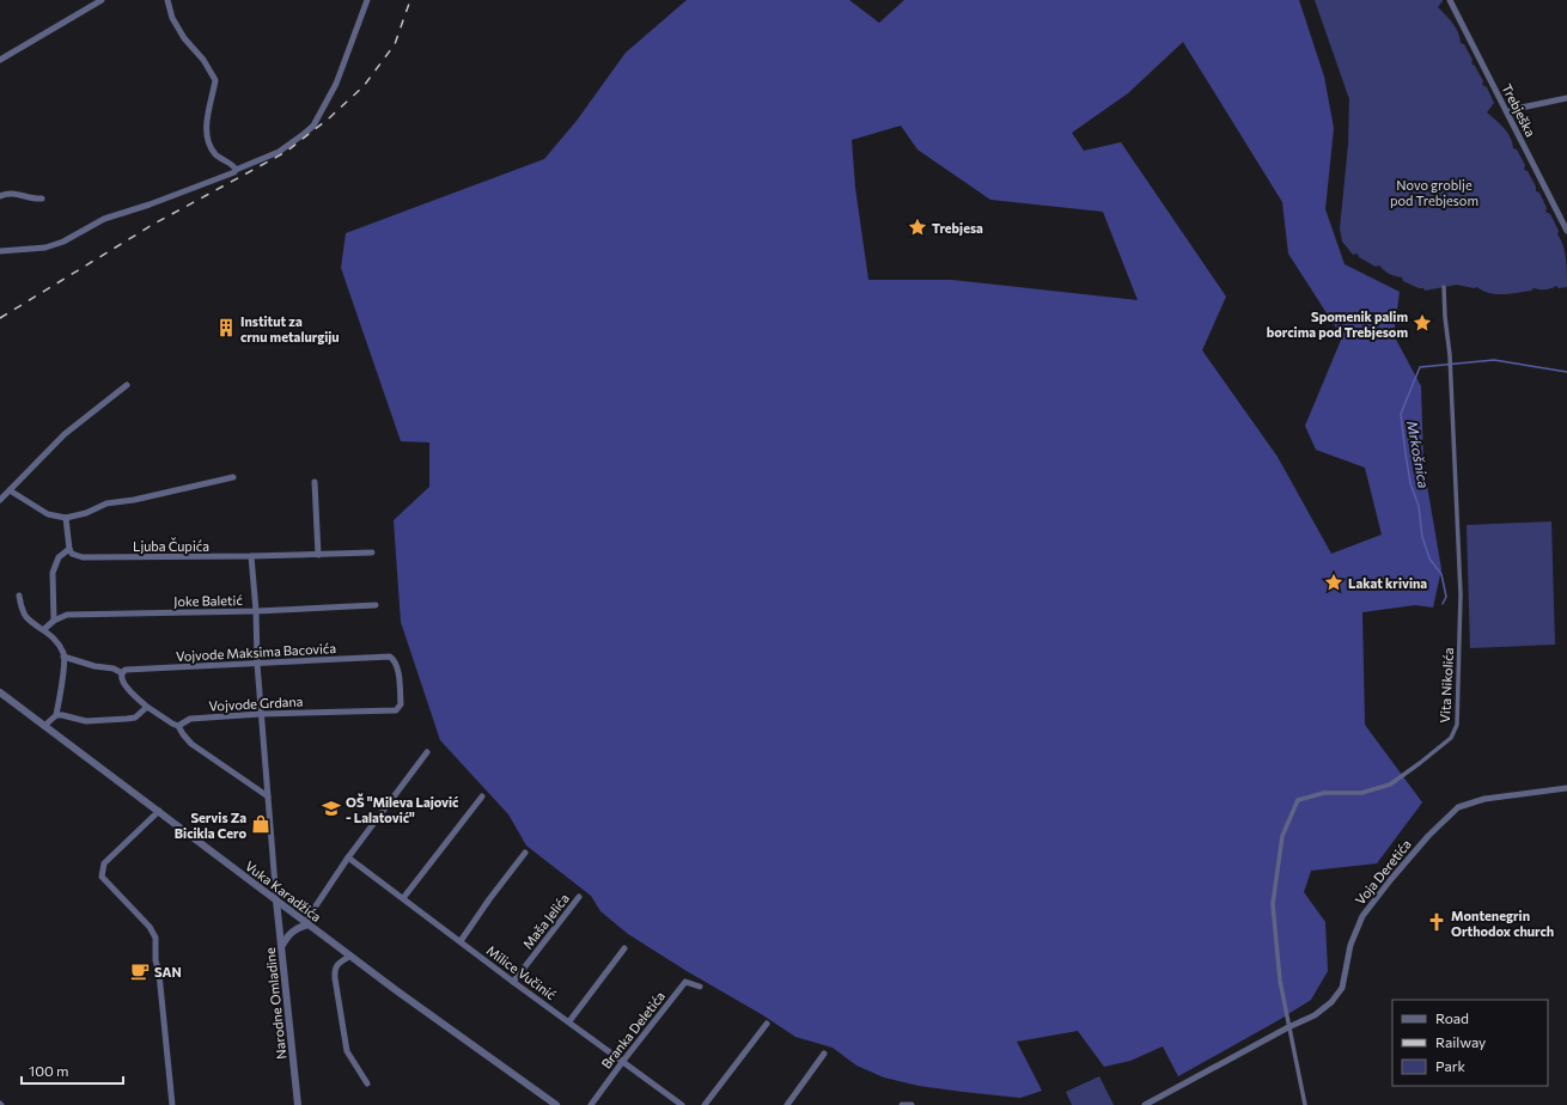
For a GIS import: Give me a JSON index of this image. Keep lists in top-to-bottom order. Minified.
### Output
{"streets":{"street":["Trebješka","Ljuba Čupića","Joke Baletić","Vojvode Maksima Bacovića","Vita Nikolića","Vojvode Grdana","Voja Deretića","Vuka Karadžića","Maša Jelića","Milice Vučinić","Narodne Omladine","Branka Deletića"]},"crossings":[["Vojvode Maksima Bacovića","Vojvode Grdana"],["Vita Nikolića","Voja Deretića"],["Vuka Karadžića","Narodne Omladine"],["Maša Jelića","Milice Vučinić"],["Milice Vučinić","Branka Deletića"]],"water":["Mrkošnica"],"parks":["Novo groblje pod Trebjesom"],"places":{"place":["Trebjesa","Spomenik palim borcima pod Trebjesom","Lakat krivina"],"building":["Institut za crnu metalurgiju"],"school or university":["OŠ \"Mileva Lajović - Lalatović\""],"shop":["Servis Za Bicikla Cero"],"church":["Montenegrin Orthodox church"],"cafe":["SAN"]},"legend":["Road","Railway","Park"],"scale_bar":"100 m"}
